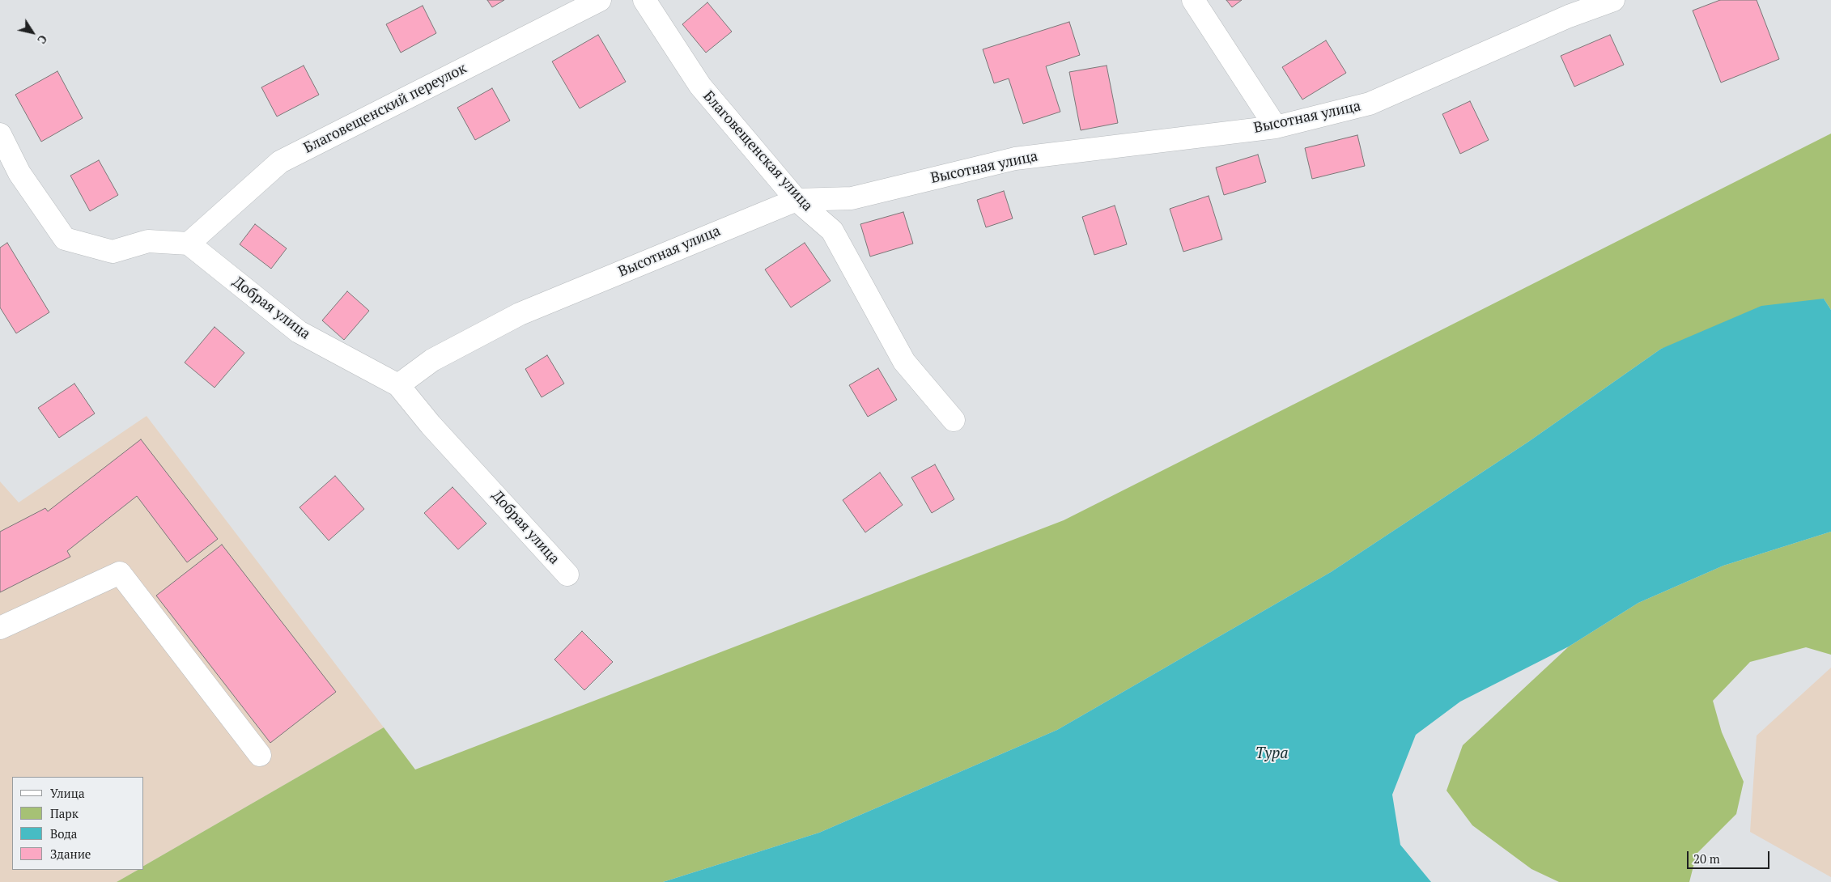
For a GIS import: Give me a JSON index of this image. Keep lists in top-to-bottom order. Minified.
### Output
{"streets":{"street":["Благовещенский переулок","Высотная улица","Благовещенская улица","Добрая улица"]},"crossings":[["Благовещенский переулок","Добрая улица"],["Высотная улица","Благовещенская улица"],["Высотная улица","Добрая улица"]],"water":["Тура"],"legend":["Улица","Парк","Вода","Здание"],"scale_bar":"20 m","north":"bottom right"}
